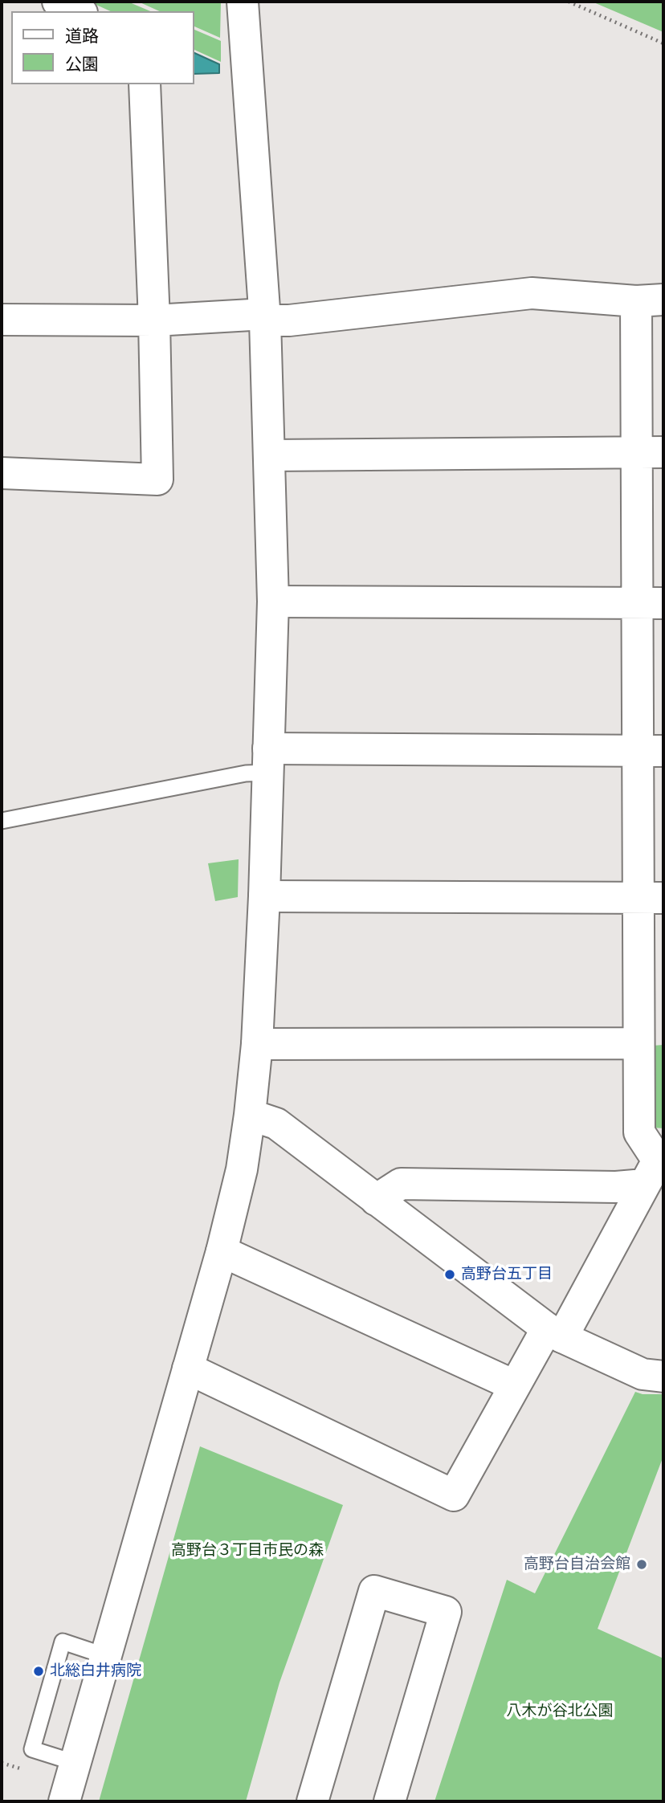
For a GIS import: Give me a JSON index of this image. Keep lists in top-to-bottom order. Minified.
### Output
{"parks":["高野台３丁目市民の森","八木が谷北公園"],"places":["高野台五丁目","高野台自治会館","北総白井病院"],"legend":["道路","公園"]}
